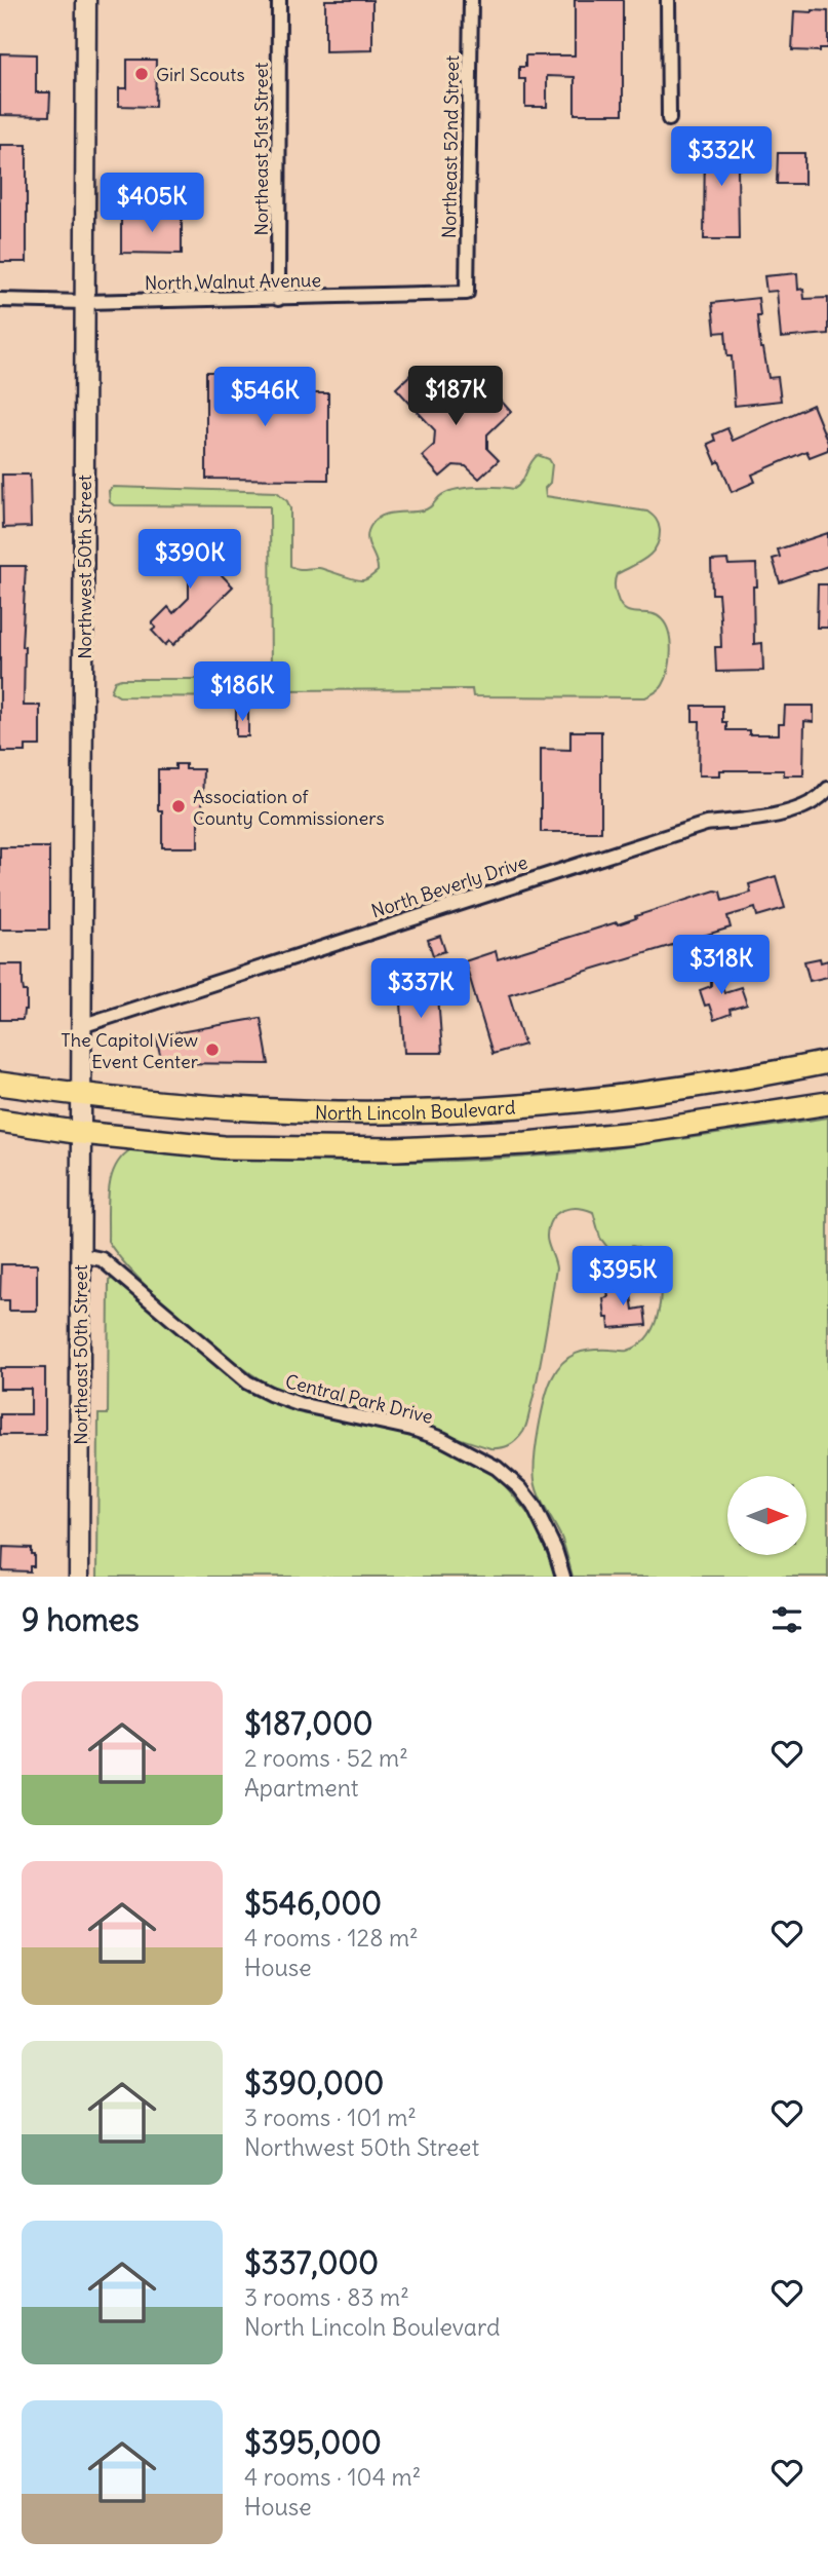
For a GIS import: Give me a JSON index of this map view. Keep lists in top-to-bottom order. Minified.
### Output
{"streets":{"main road":["Northwest 50th Street","North Lincoln Boulevard","Northeast 50th Street"],"street":["Northeast 52nd Street","Northeast 51st Street","North Walnut Avenue","North Beverly Drive","Central Park Drive"]},"crossings":[["Northeast 52nd Street","North Walnut Avenue"],["Northeast 51st Street","North Walnut Avenue"],["North Walnut Avenue","Northwest 50th Street"],["Northwest 50th Street","North Beverly Drive"],["Northwest 50th Street","North Lincoln Boulevard"],["Northwest 50th Street","Northeast 50th Street"],["North Lincoln Boulevard","Northeast 50th Street"],["Northeast 50th Street","Central Park Drive"]],"places":["Girl Scouts","Association of County Commissioners","The Capitol View Event Center"],"north":"right","page":{"price":["$332K","$405K","$187K","$546K","$390K","$186K","$318K","$337K","$395K"],"heading":"9 homes","list":[{"name":"$187,000","note":"2 rooms · 52 m² · Apartment"},{"name":"$546,000","note":"4 rooms · 128 m² · House"},{"name":"$390,000","note":"3 rooms · 101 m² · Northwest 50th Street"},{"name":"$337,000","note":"3 rooms · 83 m² · North Lincoln Boulevard"},{"name":"$395,000","note":"4 rooms · 104 m² · House"}]}}
